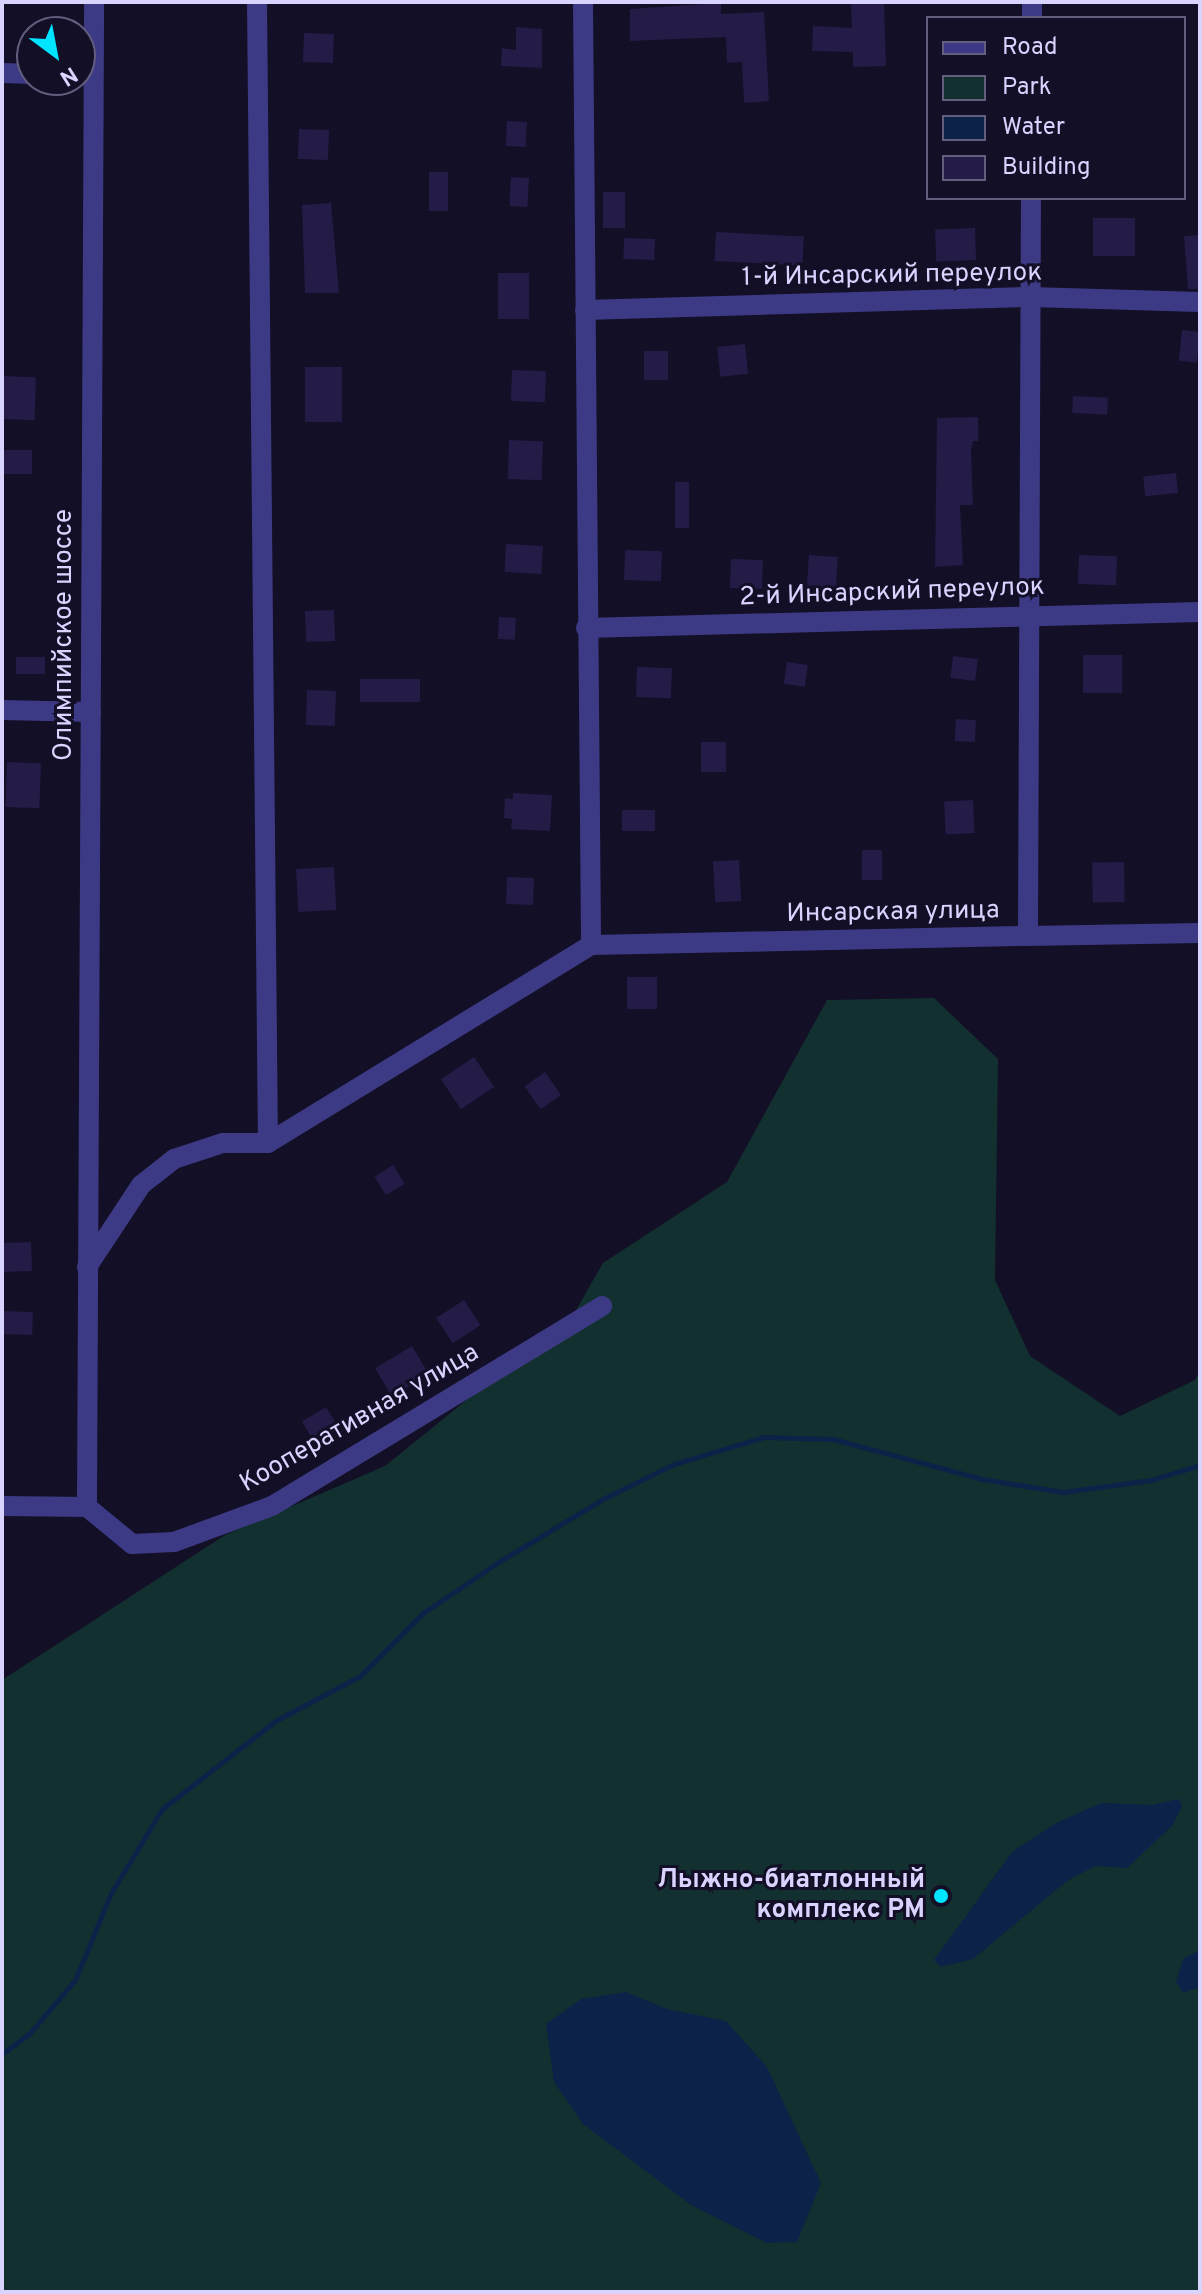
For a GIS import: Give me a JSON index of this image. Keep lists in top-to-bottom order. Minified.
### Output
{"streets":{"street":["1-й Инсарский переулок","2-й Инсарский переулок","Олимпийское шоссе","Инсарская улица","Кооперативная улица"]},"crossings":[["1-й Инсарский переулок","Инсарская улица"],["2-й Инсарский переулок","Инсарская улица"],["Олимпийское шоссе","Кооперативная улица"]],"places":["Лыжно-биатлонный комплекс РМ"],"legend":["Road","Park","Water","Building"],"north":"bottom right"}
